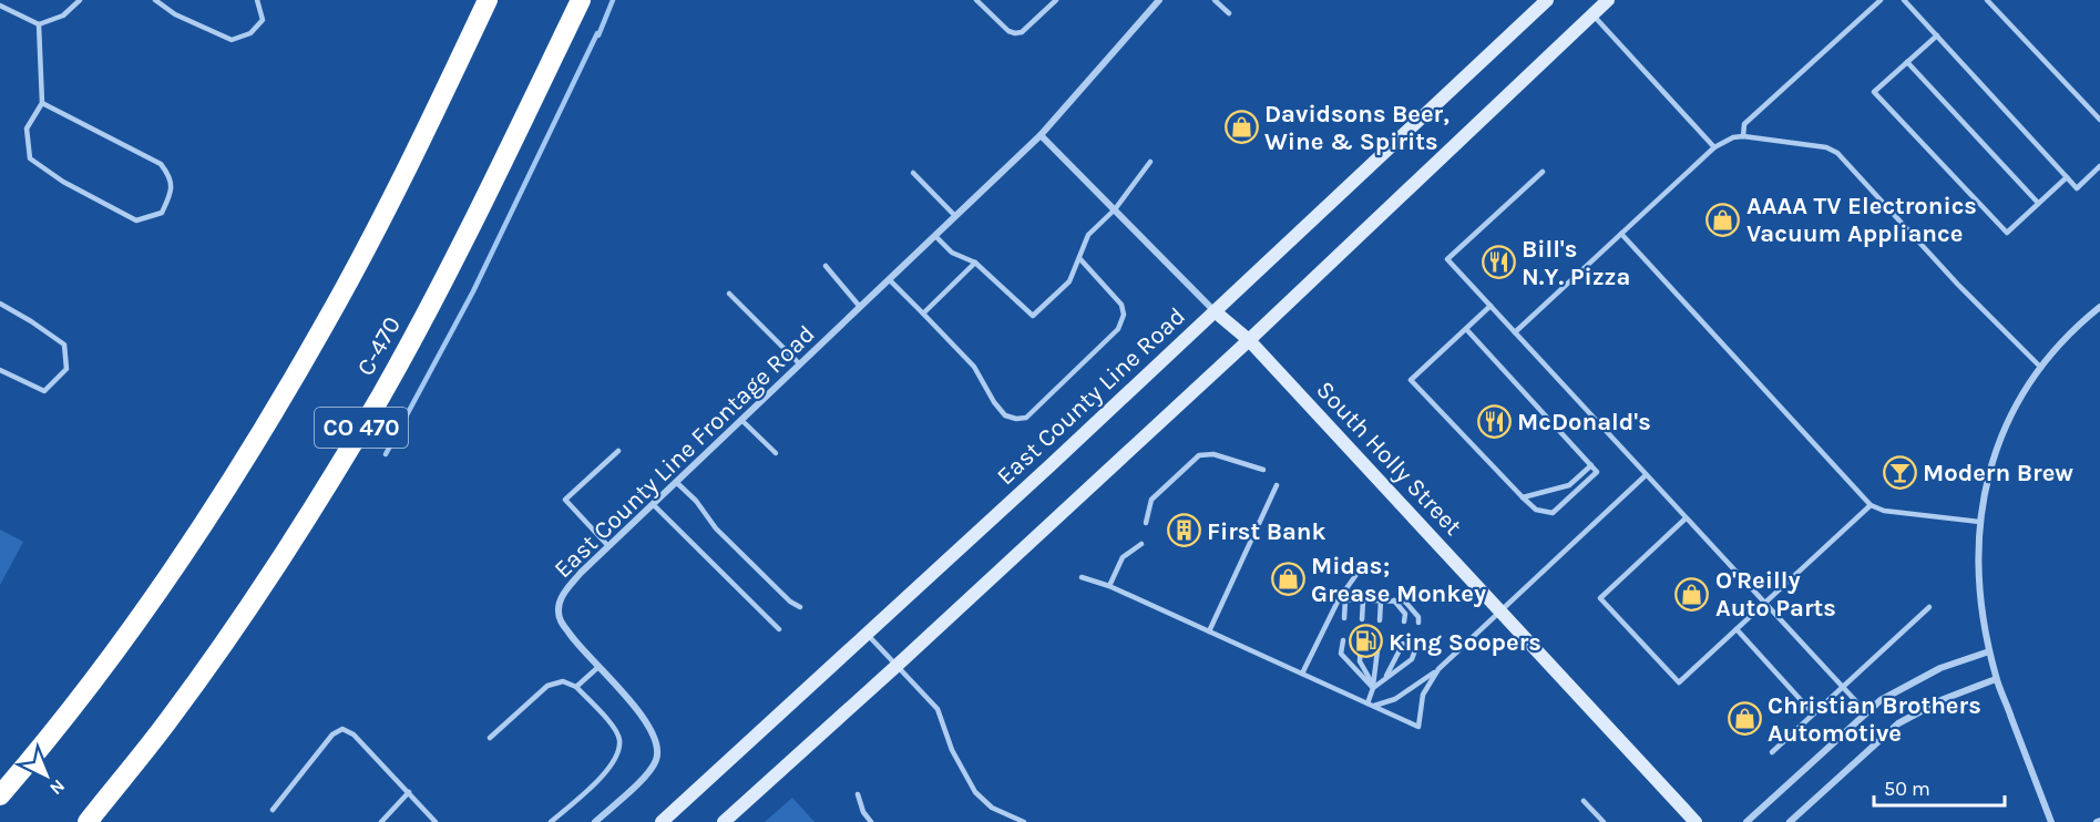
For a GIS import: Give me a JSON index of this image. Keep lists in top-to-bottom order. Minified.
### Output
{"streets":{"highway":["C-470","CO 470"],"main road":["East County Line Road","South Holly Street"],"street":["East County Line Frontage Road"]},"crossings":[["East County Line Road","South Holly Street"],["East County Line Frontage Road","South Holly Street"]],"places":{"shop":["Davidsons Beer, Wine & Spirits","AAAA TV Electronics Vacuum Appliance","Midas; Grease Monkey","O'Reilly Auto Parts","Christian Brothers Automotive"],"restaurant":["Bill's N.Y. Pizza","McDonald's"],"bar":["Modern Brew"],"building":["First Bank"],"fuel station":["King Soopers"]},"scale_bar":"50 m","north":"bottom right"}
